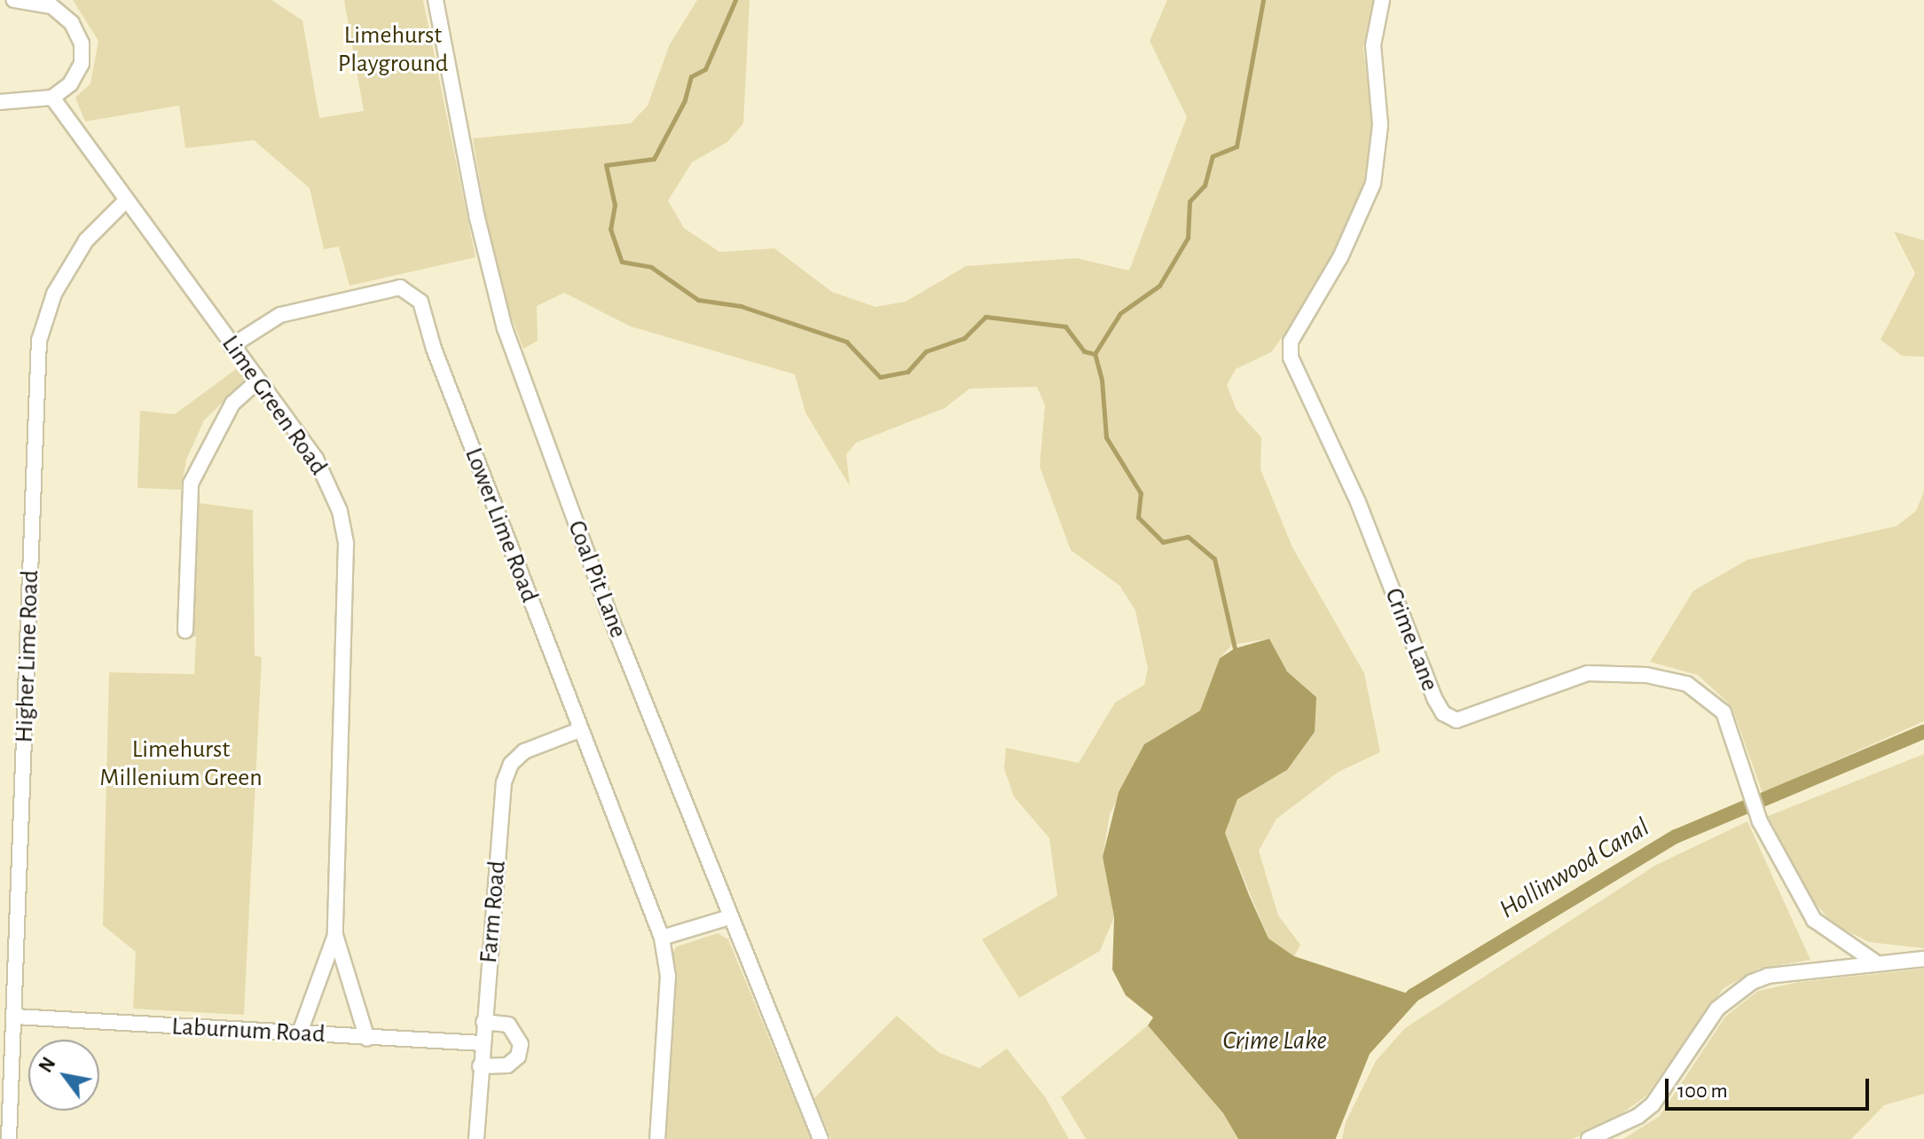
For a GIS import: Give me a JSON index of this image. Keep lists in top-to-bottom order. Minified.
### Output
{"streets":{"street":["Lime Green Road","Lower Lime Road","Coal Pit Lane","Crime Lane","Higher Lime Road","Farm Road","Laburnum Road"]},"crossings":[["Lime Green Road","Lower Lime Road"],["Lime Green Road","Higher Lime Road"],["Lime Green Road","Laburnum Road"],["Lower Lime Road","Farm Road"],["Higher Lime Road","Laburnum Road"],["Farm Road","Laburnum Road"]],"water":["Hollinwood Canal","Crime Lake"],"parks":["Limehurst Playground","Limehurst Millenium Green"],"scale_bar":"100 m","north":"top left"}
